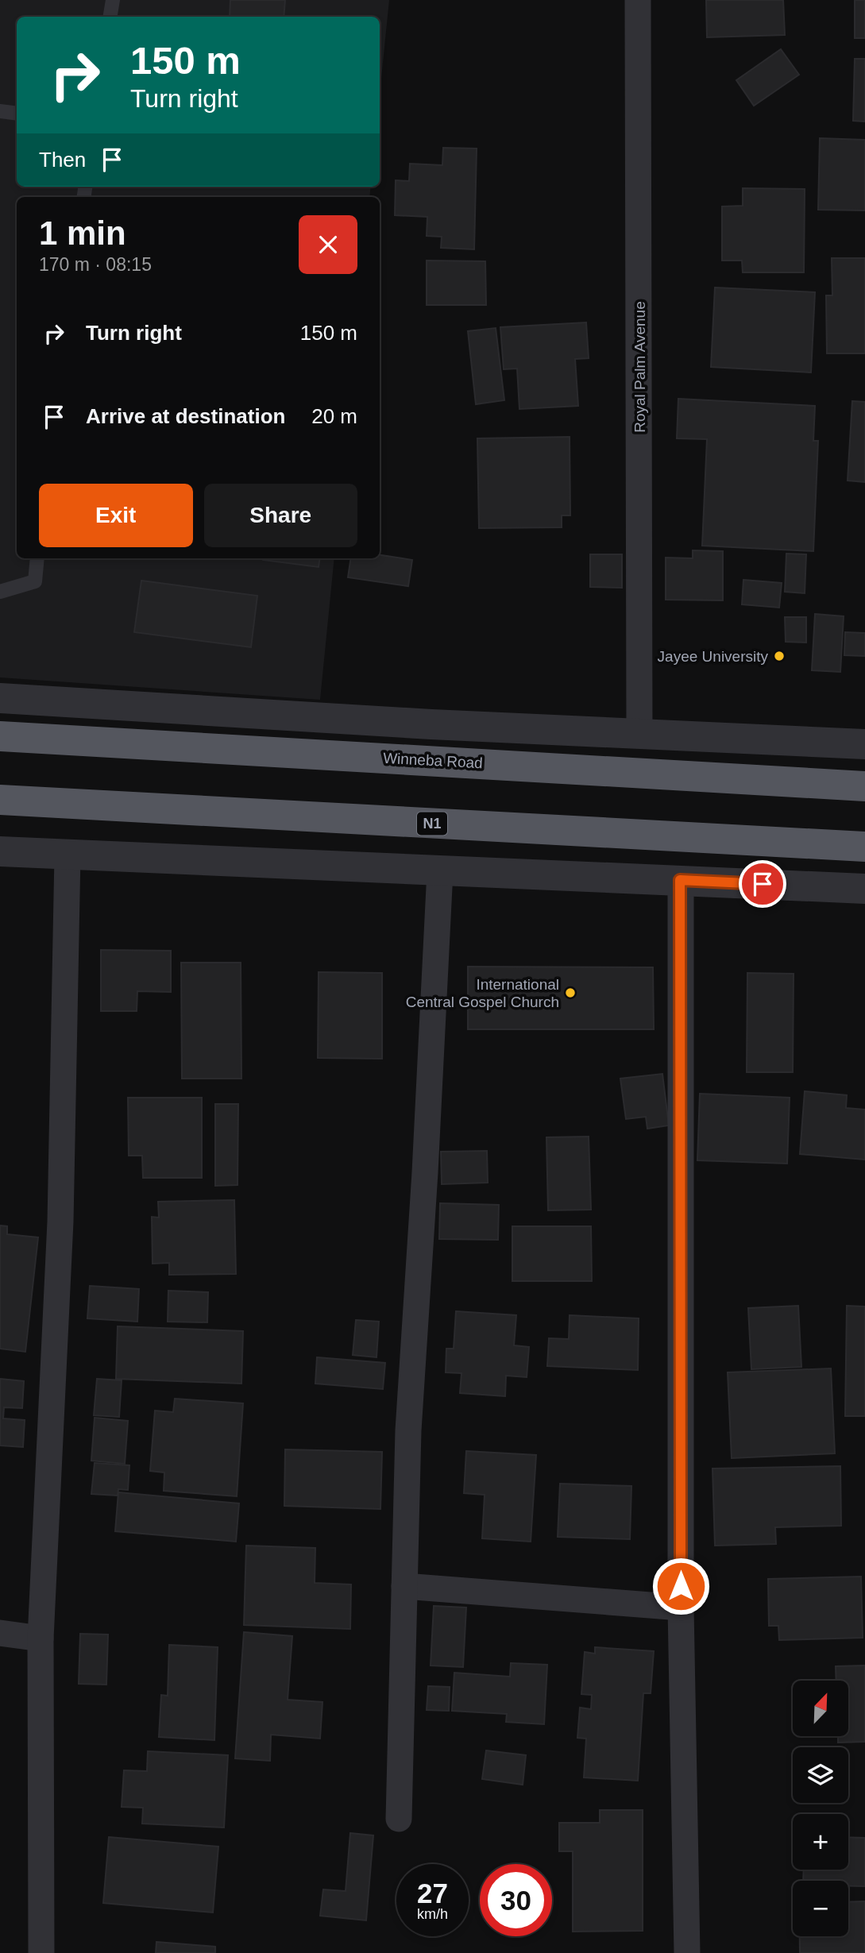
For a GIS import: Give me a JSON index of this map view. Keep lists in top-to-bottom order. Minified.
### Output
{"streets":{"highway":["Winneba Road","N1"],"street":["Royal Palm Avenue"]},"places":["Jayee University","International Central Gospel Church"],"north":"top right","page":{"turn":["150 m","Turn right"],"then":"Then","heading":["1 min","170 m · 08:15"],"list":[{"name":"Turn right","value":"150 m"},{"name":"Arrive at destination","value":"20 m"}],"buttons":["Exit","Share"],"map_buttons":["+","−"],"speed":"27 km/h","limit":"30"}}
